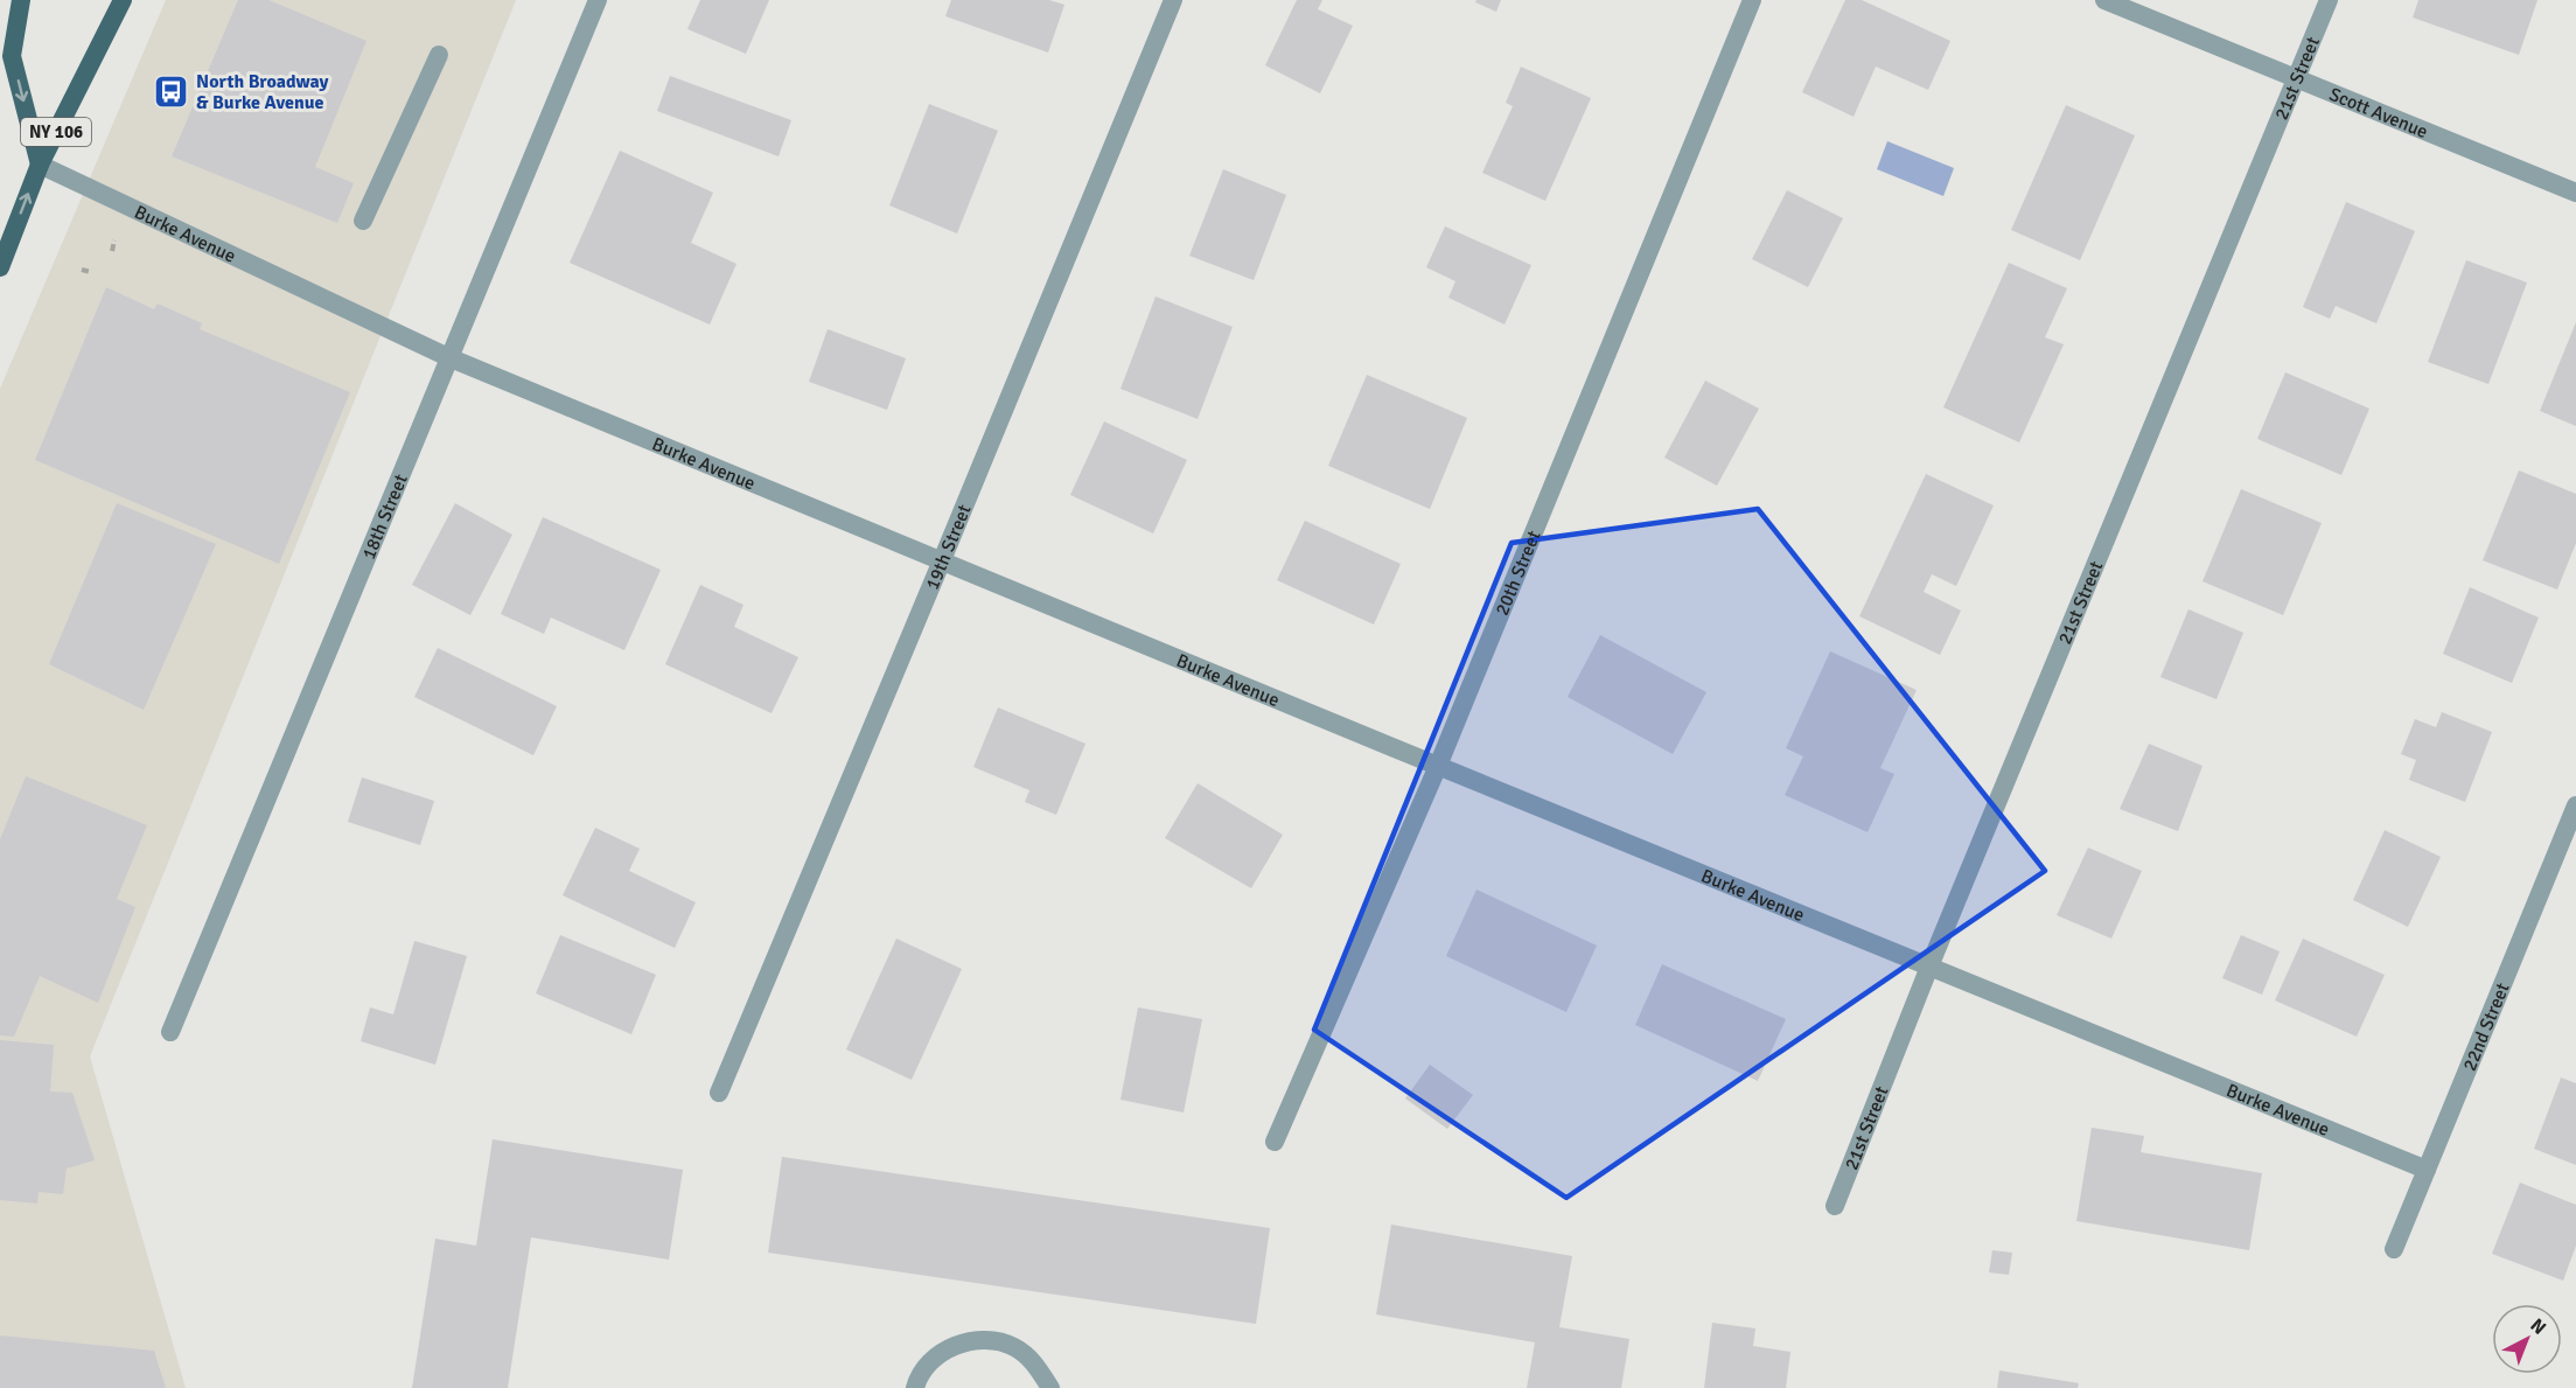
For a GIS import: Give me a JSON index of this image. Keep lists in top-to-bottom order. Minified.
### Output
{"streets":{"main road":["NY 106"],"street":["21st Street","Scott Avenue","Burke Avenue","18th Street","19th Street","20th Street","22nd Street"]},"crossings":[["21st Street","Scott Avenue"],["21st Street","Burke Avenue"],["NY 106","Burke Avenue"],["Burke Avenue","18th Street"],["Burke Avenue","19th Street"],["Burke Avenue","20th Street"],["Burke Avenue","22nd Street"]],"places":{"bus stop":["North Broadway & Burke Avenue"]},"north":"top right"}
